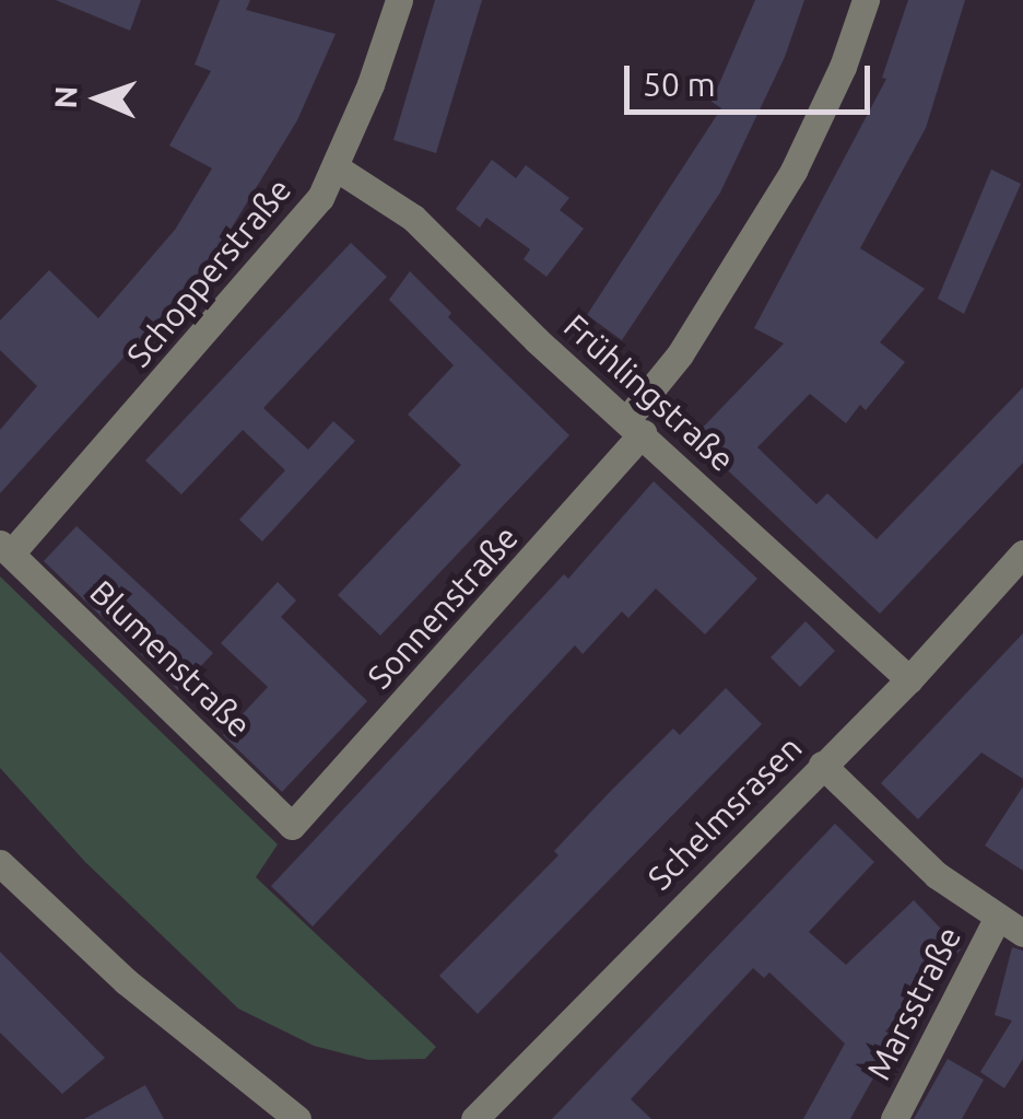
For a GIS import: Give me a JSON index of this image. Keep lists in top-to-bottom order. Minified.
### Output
{"streets":{"street":["Schopperstraße","Frühlingstraße","Sonnenstraße","Blumenstraße","Schelmsrasen","Marsstraße"]},"crossings":[["Schopperstraße","Frühlingstraße"],["Schopperstraße","Blumenstraße"],["Frühlingstraße","Sonnenstraße"],["Frühlingstraße","Schelmsrasen"],["Sonnenstraße","Blumenstraße"]],"scale_bar":"50 m","north":"left"}
